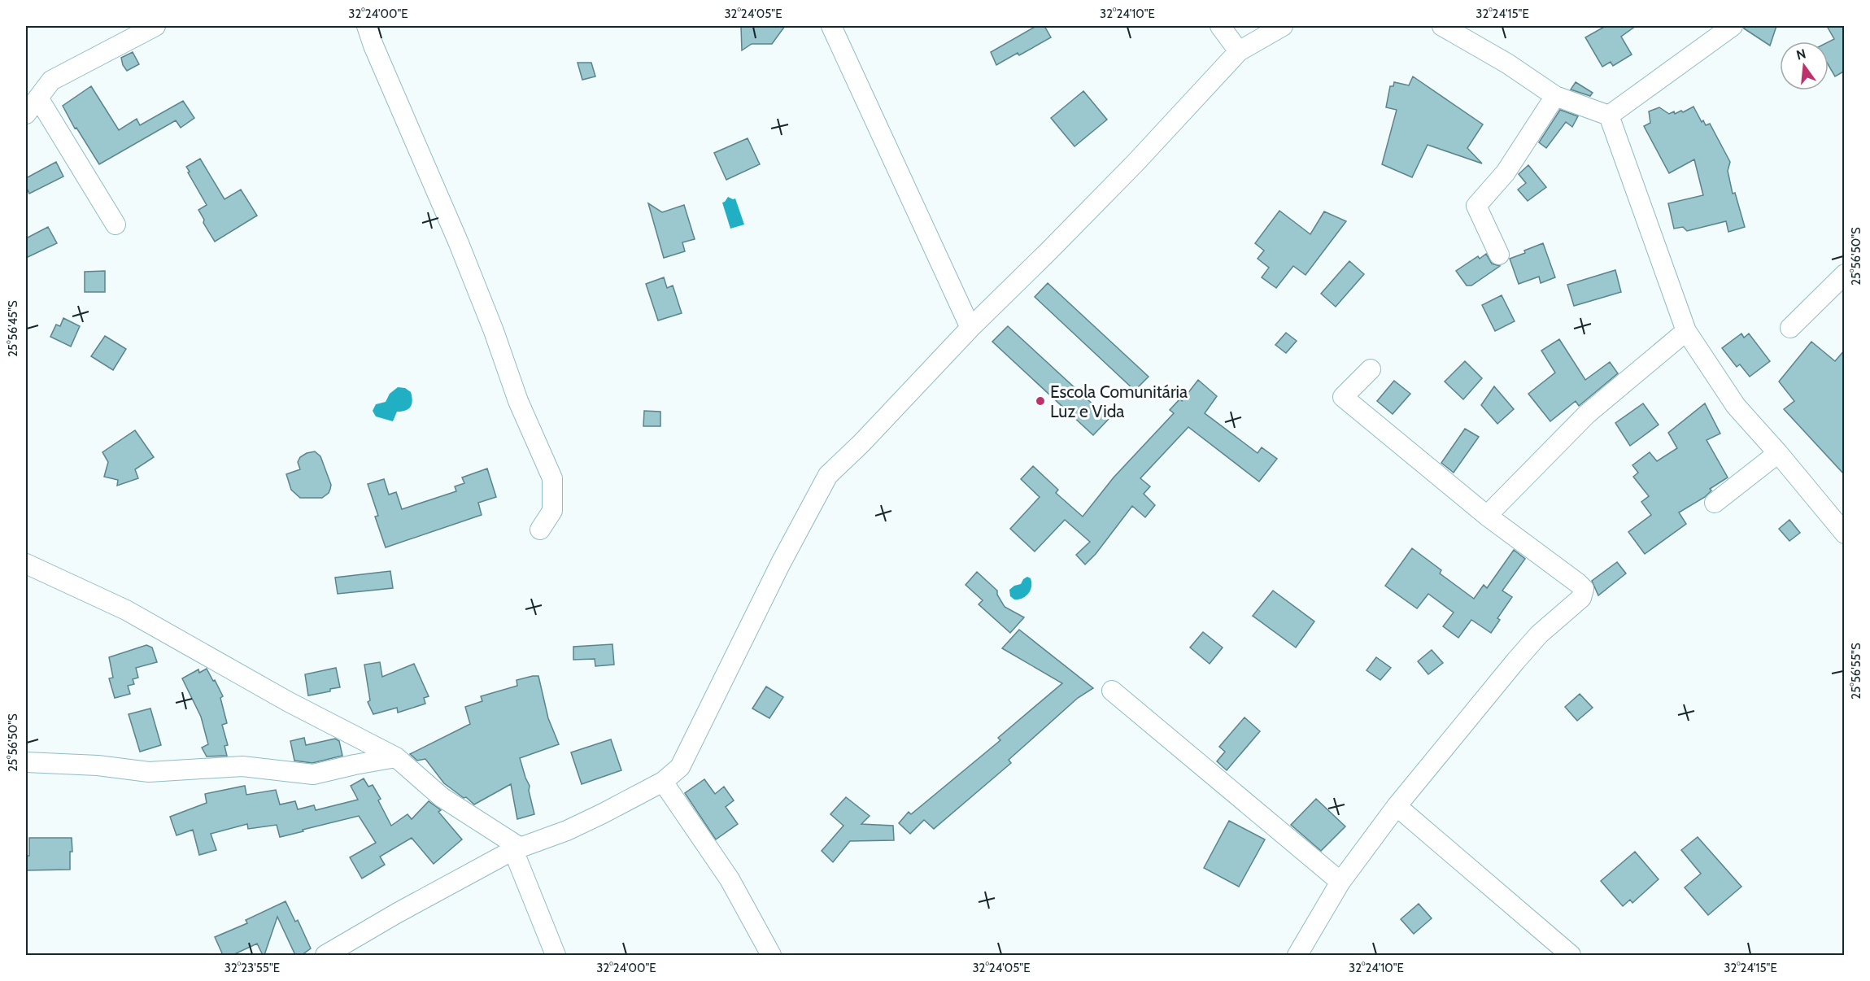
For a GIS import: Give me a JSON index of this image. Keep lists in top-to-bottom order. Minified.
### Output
{"places":["Escola Comunitária Luz e Vida"],"north":"top","coordinates":["32°24'00\"E","32°24'05\"E","32°24'10\"E","32°24'15\"E","25°56'50\"S","25°56'45\"S","25°56'55\"S","32°23'55\"E"]}
